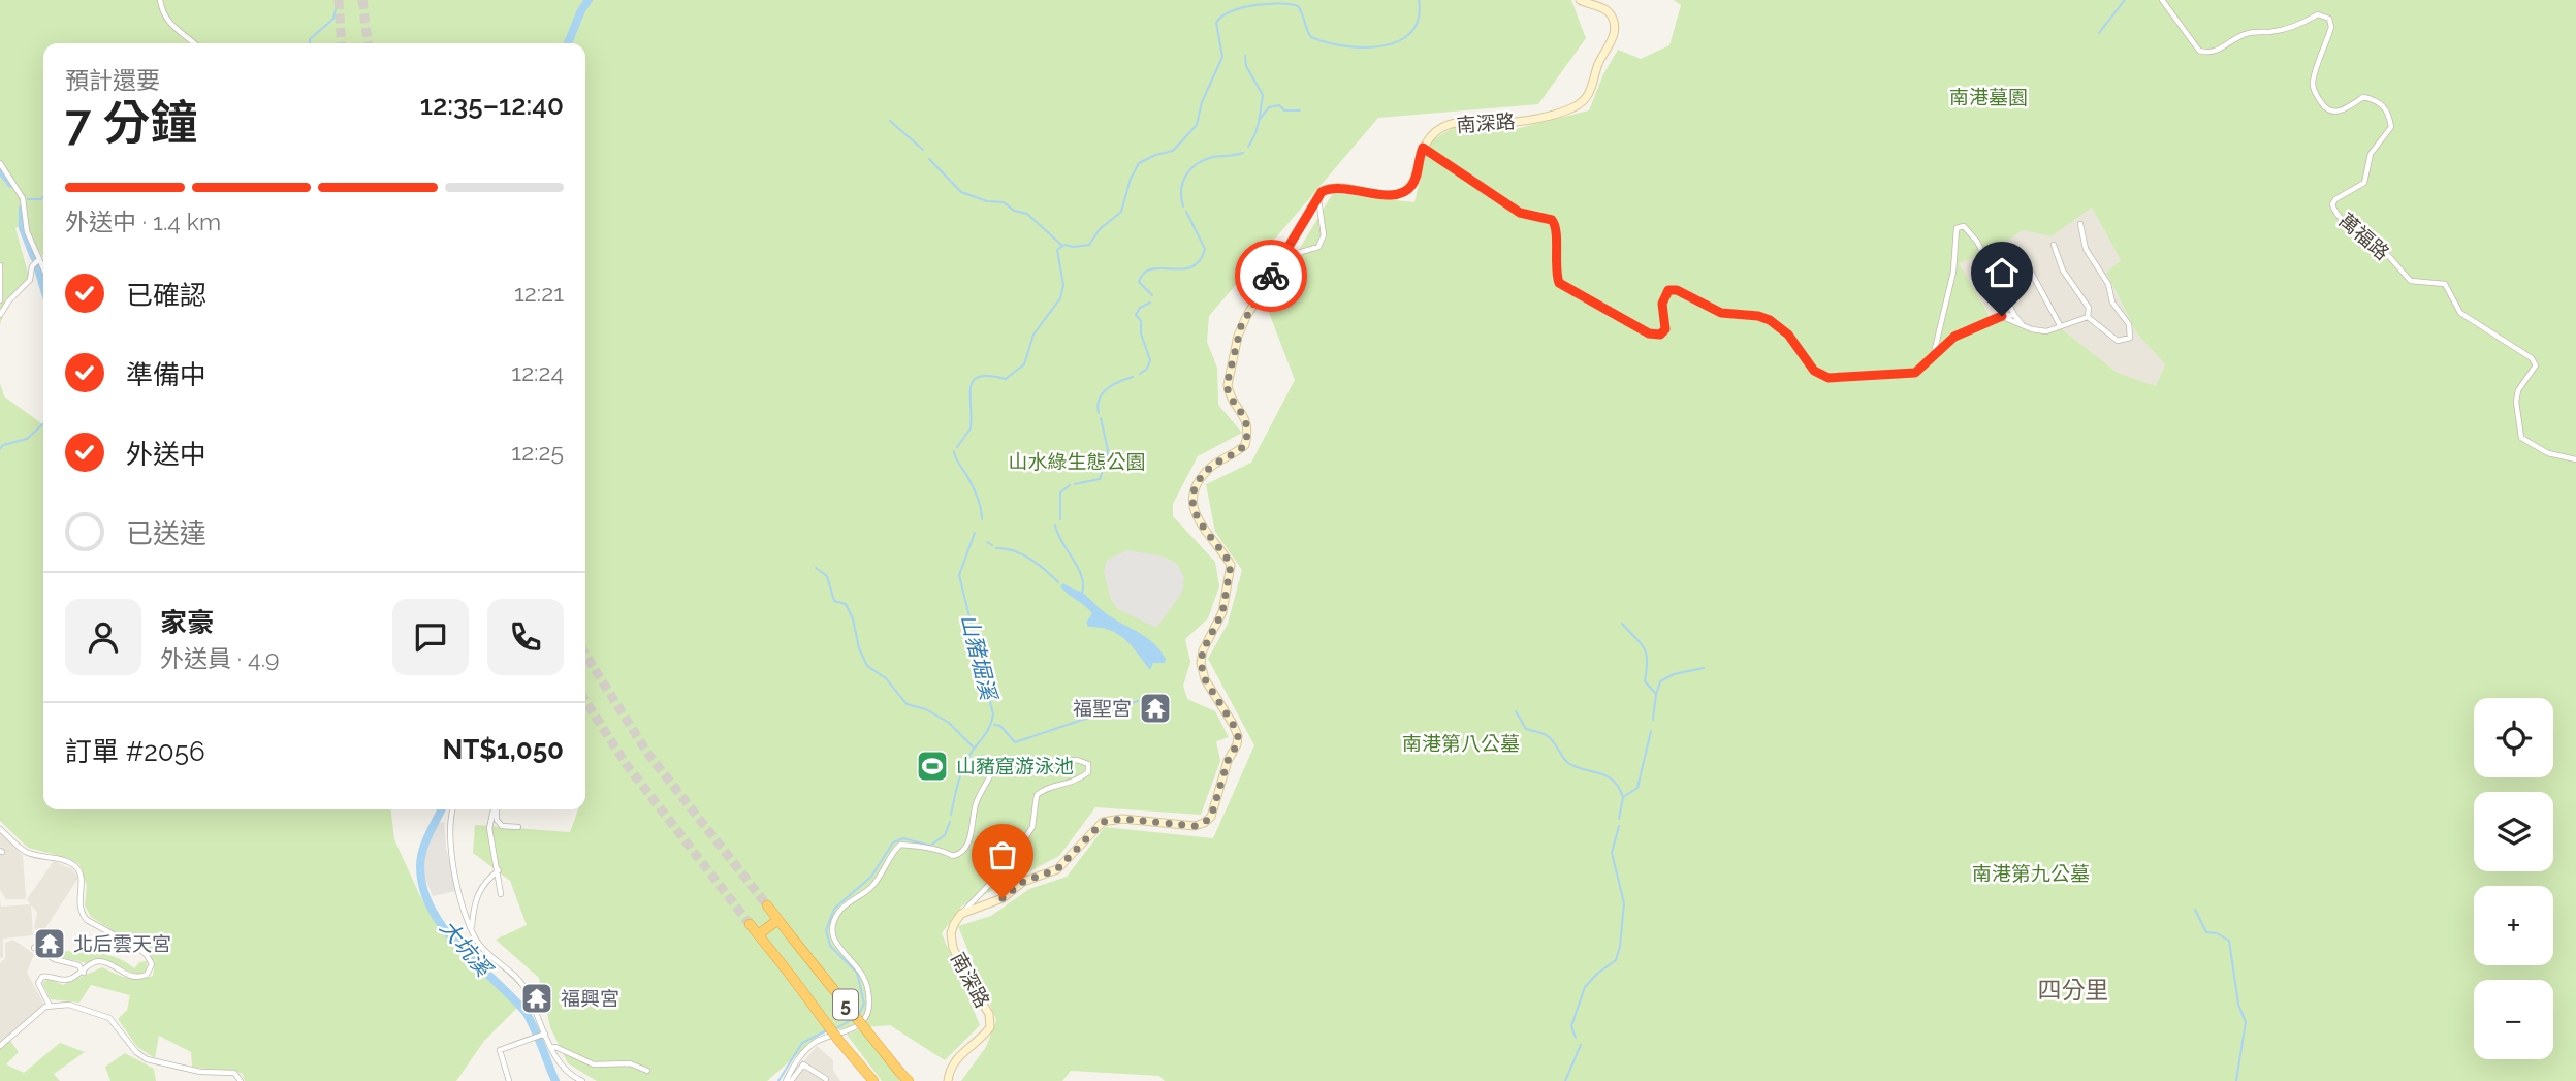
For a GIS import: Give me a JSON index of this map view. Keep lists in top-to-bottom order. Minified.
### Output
{"streets":{"highway":["5"],"main road":["南深路"],"street":["萬福路"]},"districts":["四分里"],"water":["山豬堀溪","大坑溪"],"parks":["南港墓園","山水綠生態公園","南港第八公墓","南港第九公墓"],"places":{"temple":["福聖宮","北后雲天宮","福興宮"],"sports":["山豬窟游泳池"]},"page":{"heading":["7 分鐘","預計還要","12:35–12:40"],"panel":["家豪","外送員 · 4.9","訂單 #2056","NT$1,050"],"bar":"外送中 · 1.4 km","list":[["已確認","12:21"],["準備中","12:24"],["外送中","12:25"],"已送達"],"map_buttons":["+","−"]}}
